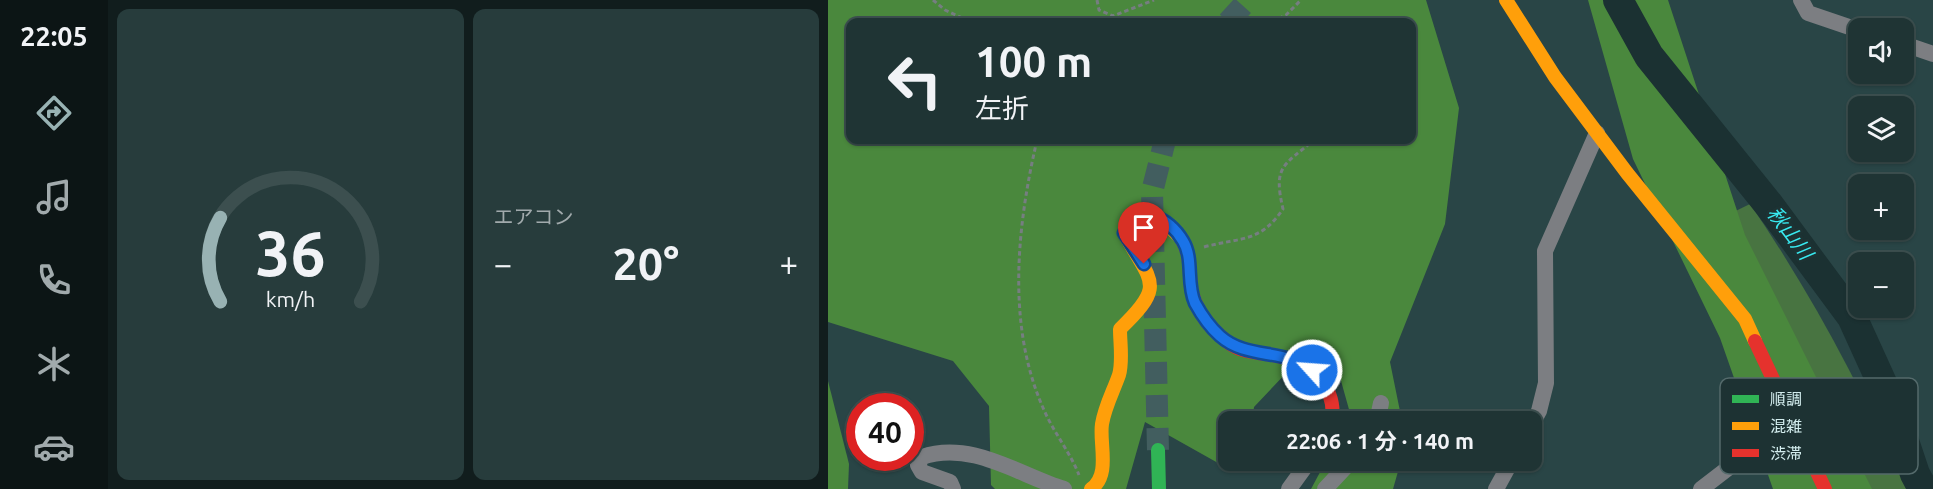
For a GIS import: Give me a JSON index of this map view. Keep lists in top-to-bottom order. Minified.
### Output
{"water":["秋山川"],"legend":["順調","混雑","渋滞"],"page":{"tabs":"22:05","tile":"エアコン","map_buttons":["+","−"],"turn":["100 m","左折"],"heat":["−","20°","+"],"limit":"40","trip":"22:06 · 1 分 · 140 m","gauge":["36","km/h"]}}
